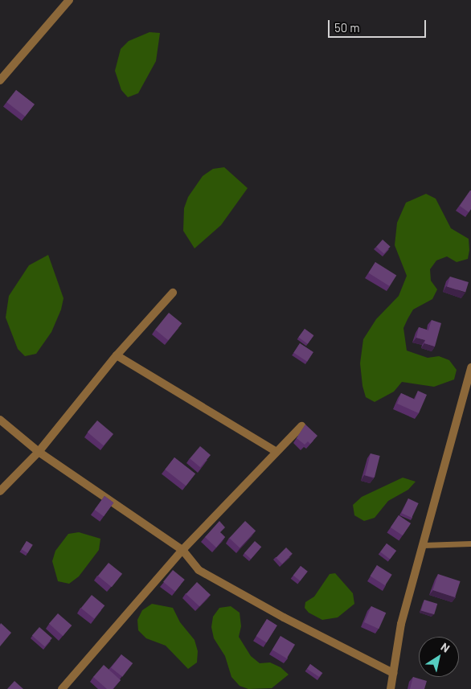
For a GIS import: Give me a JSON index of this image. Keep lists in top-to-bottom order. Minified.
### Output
{"scale_bar":"50 m","north":"top right"}
